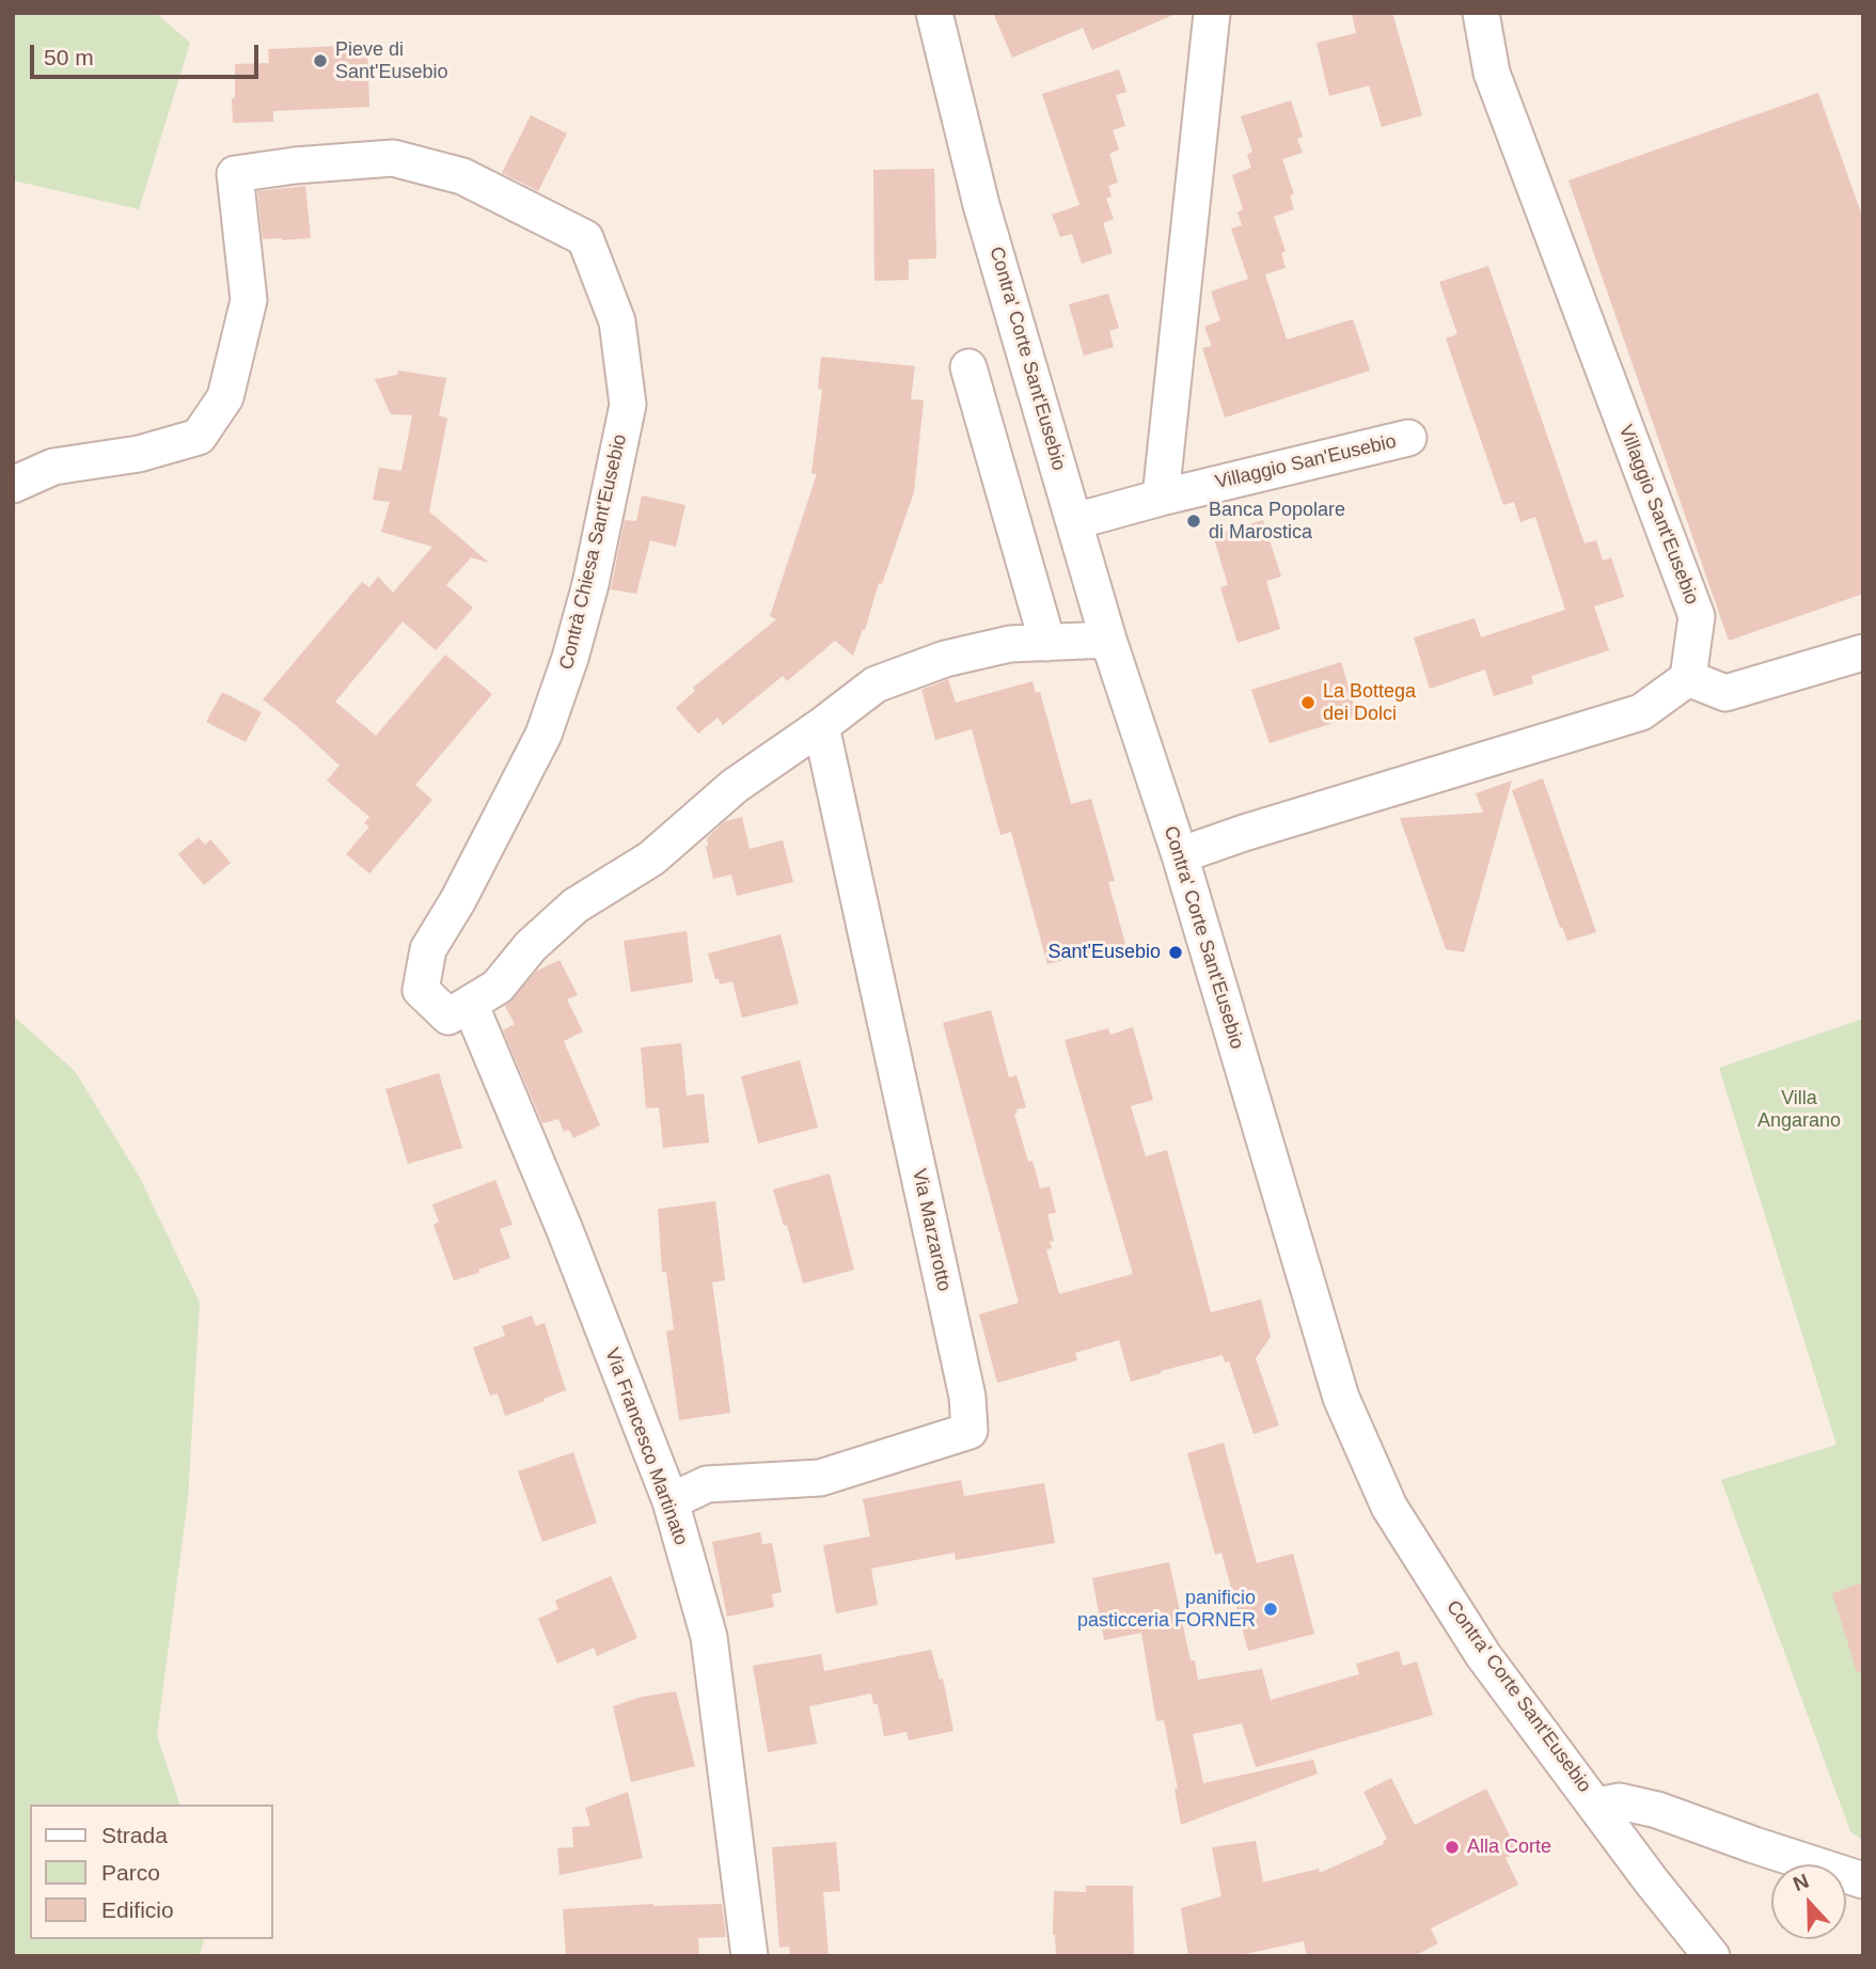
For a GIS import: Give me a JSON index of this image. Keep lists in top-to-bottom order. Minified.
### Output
{"streets":{"street":["Contra' Corte Sant'Eusebio","Villaggio San'Eusebio","Villaggio Sant'Eusebio","Contrà Chiesa Sant'Eusebio","Via Marzarotto","Via Francesco Martinato"]},"crossings":[["Contra' Corte Sant'Eusebio","Contrà Chiesa Sant'Eusebio"],["Contrà Chiesa Sant'Eusebio","Via Marzarotto"],["Contrà Chiesa Sant'Eusebio","Via Francesco Martinato"],["Via Marzarotto","Via Francesco Martinato"]],"parks":["Villa Angarano"],"places":["Pieve di Sant'Eusebio","Banca Popolare di Marostica","La Bottega dei Dolci","Sant'Eusebio","panificio pasticceria FORNER","Alla Corte"],"legend":["Strada","Parco","Edificio"],"scale_bar":"50 m","north":"top"}
